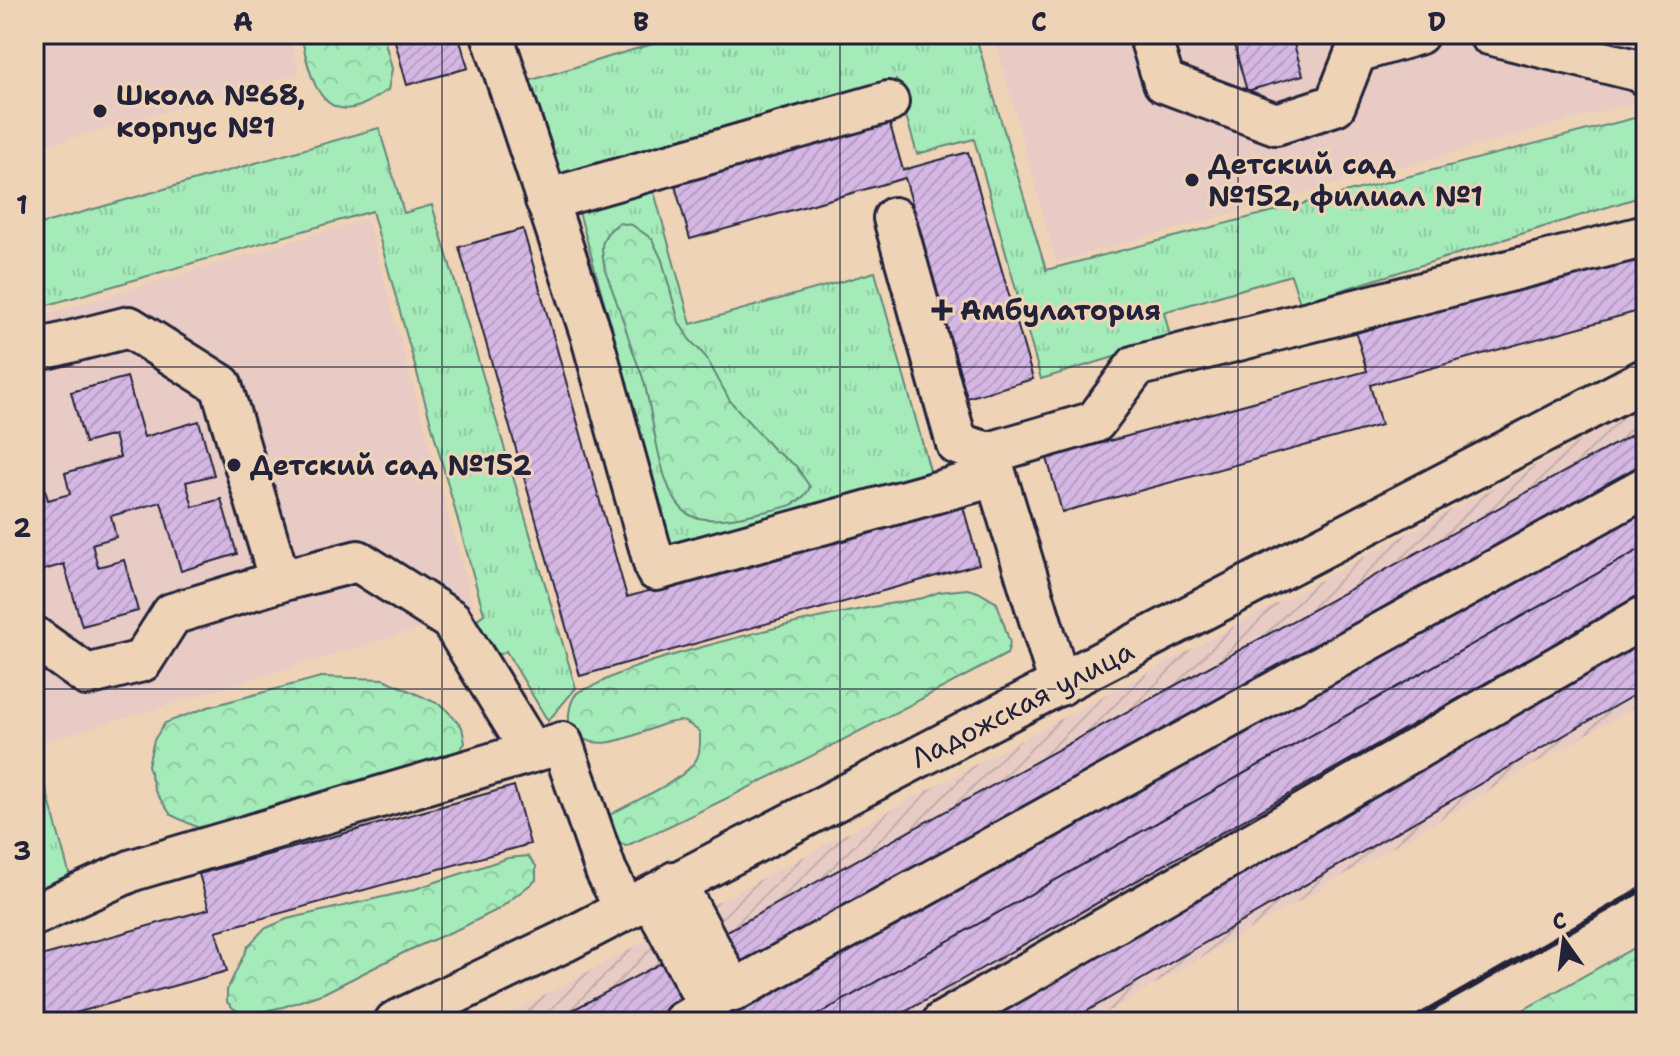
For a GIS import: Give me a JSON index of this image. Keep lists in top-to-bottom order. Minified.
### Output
{"streets":{"street":["Ладожская улица"]},"places":{"other":["Школа №68, корпус №1","Детский сад №152, филиал №1","Детский сад №152"],"health":["Амбулатория"]},"north":"top","grid":{"columns":["A","B","C","D"],"rows":["1","2","3"]}}
